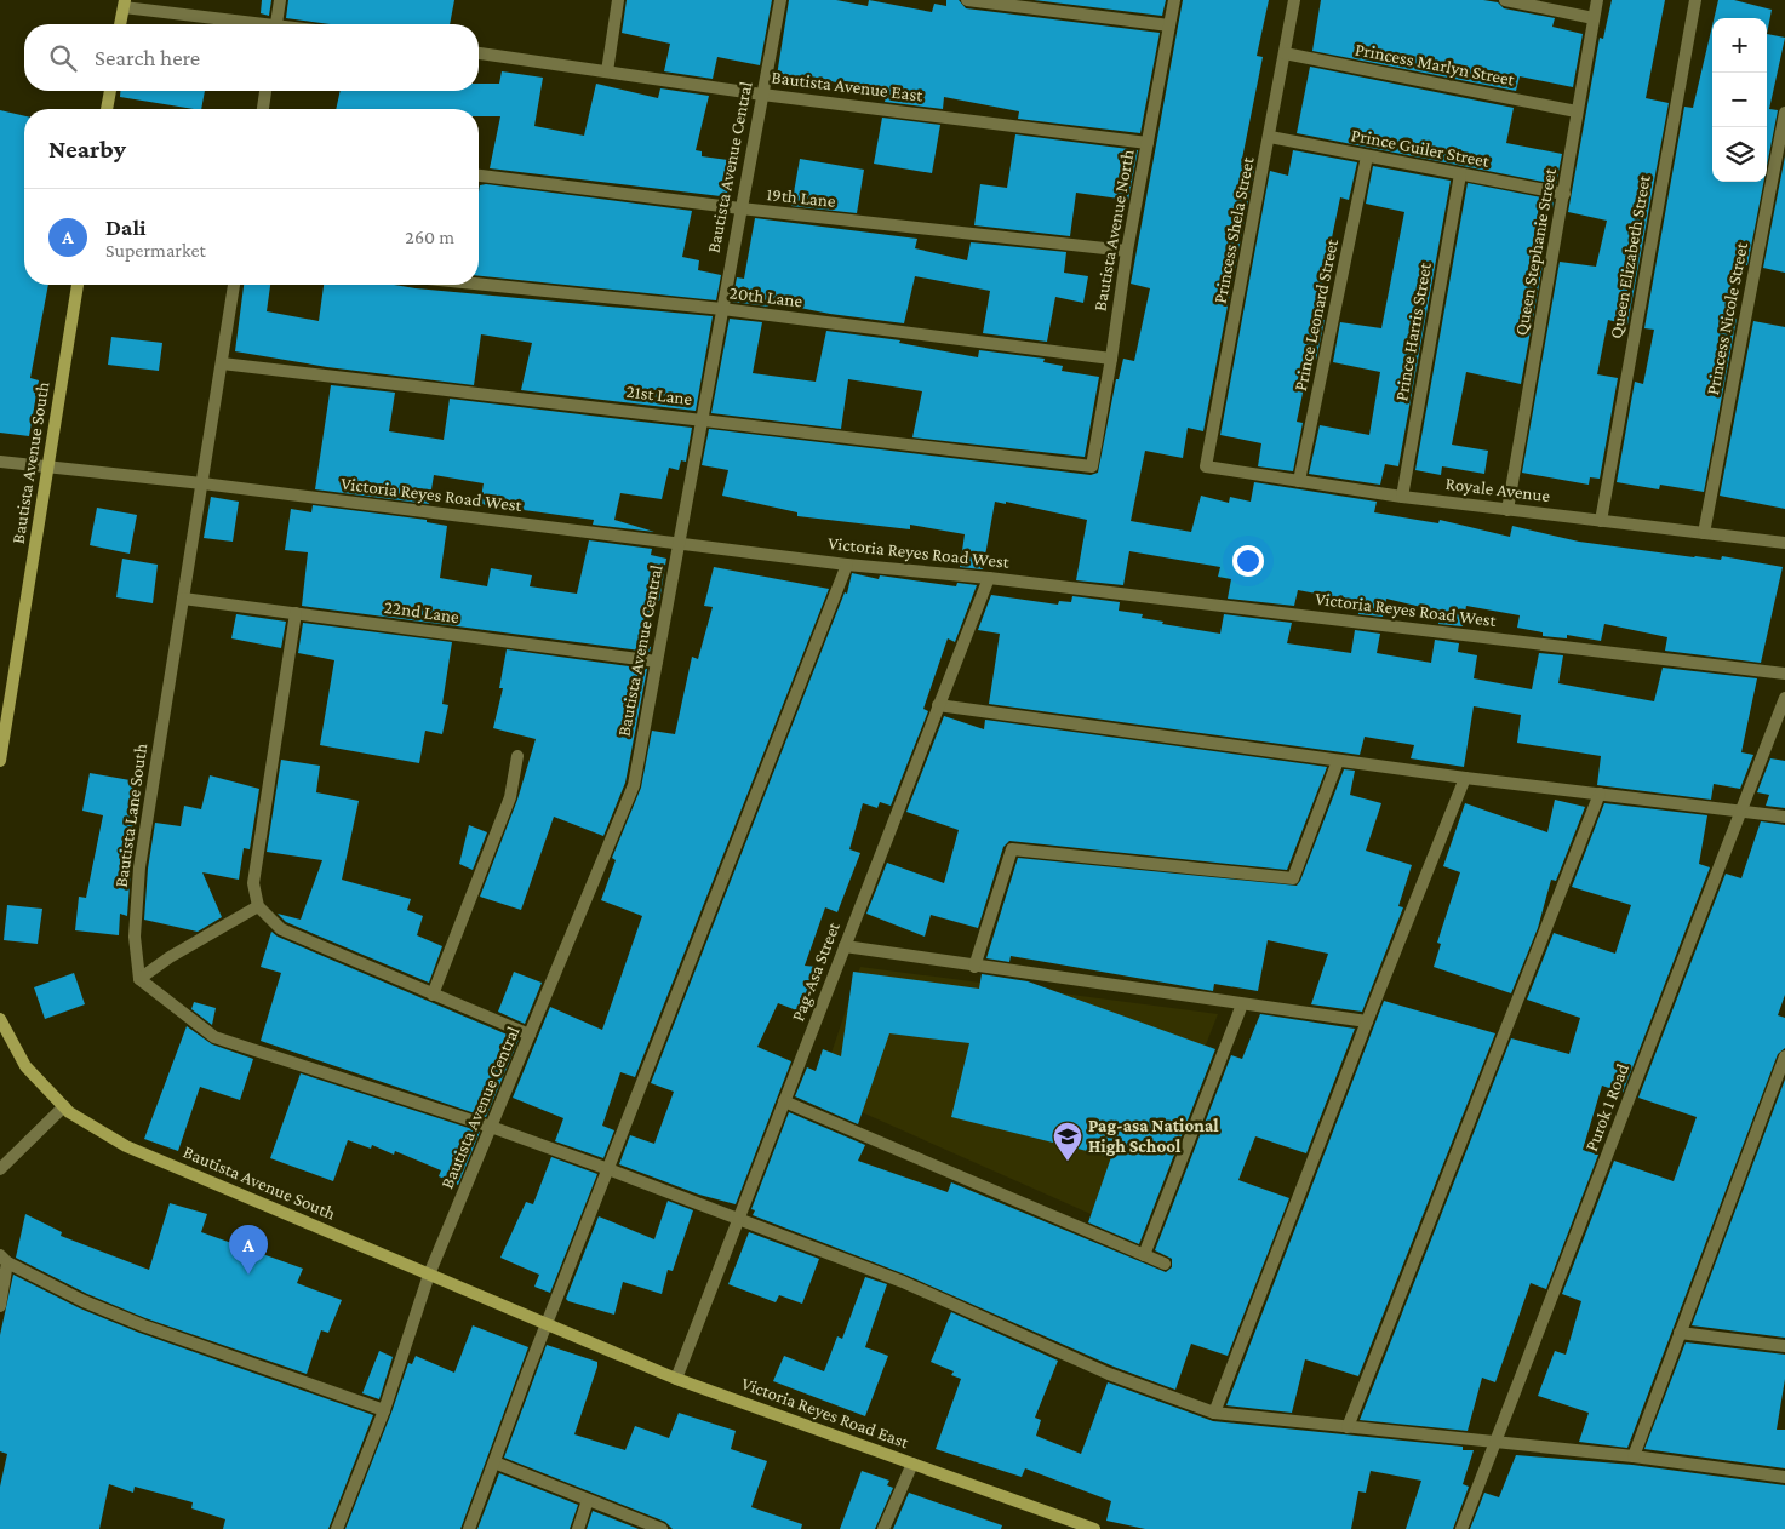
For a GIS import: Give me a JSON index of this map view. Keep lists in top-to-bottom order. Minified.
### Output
{"streets":{"street":["Princess Marlyn Street","Bautista Avenue East","Prince Guiler Street","Bautista Avenue Central","19th Lane","Bautista Avenue North","Princess Shela Street","Queen Stephanie Street","Queen Elizabeth Street","20th Lane","Prince Leonard Street","Princess Nicole Street","Prince Harris Street","21st Lane","Bautista Avenue South","Royale Avenue","Victoria Reyes Road West","22nd Lane","Bautista Lane South","Pag-Asa Street","Purok 1 Road","Victoria Reyes Road East"]},"crossings":[["Princess Marlyn Street","Princess Shela Street"],["Princess Marlyn Street","Queen Stephanie Street"],["Bautista Avenue East","Bautista Avenue Central"],["Bautista Avenue East","Bautista Avenue North"],["Prince Guiler Street","Princess Shela Street"],["Prince Guiler Street","Queen Stephanie Street"],["Prince Guiler Street","Prince Leonard Street"],["Prince Guiler Street","Prince Harris Street"],["Bautista Avenue Central","19th Lane"],["Bautista Avenue Central","20th Lane"],["Bautista Avenue Central","21st Lane"],["Bautista Avenue Central","Bautista Avenue South"],["Bautista Avenue Central","Victoria Reyes Road West"],["Bautista Avenue Central","22nd Lane"],["19th Lane","Bautista Avenue North"],["Bautista Avenue North","20th Lane"],["Bautista Avenue North","21st Lane"],["Princess Shela Street","Royale Avenue"],["Queen Stephanie Street","Royale Avenue"],["Queen Elizabeth Street","Royale Avenue"],["Prince Leonard Street","Royale Avenue"],["Princess Nicole Street","Royale Avenue"],["Prince Harris Street","Royale Avenue"],["21st Lane","Bautista Lane South"],["Bautista Avenue South","Victoria Reyes Road West"],["Bautista Avenue South","Victoria Reyes Road East"],["Victoria Reyes Road West","Bautista Lane South"],["Victoria Reyes Road West","Pag-Asa Street"],["22nd Lane","Bautista Lane South"],["Pag-Asa Street","Victoria Reyes Road East"]],"places":{"school or university":["Pag-asa National High School"]},"page":{"map_buttons":["+","−"],"search":"Search here","heading":"Nearby","list":[{"mark":"A","name":"Dali","note":"Supermarket","value":"260 m"}],"pins":"A"}}
